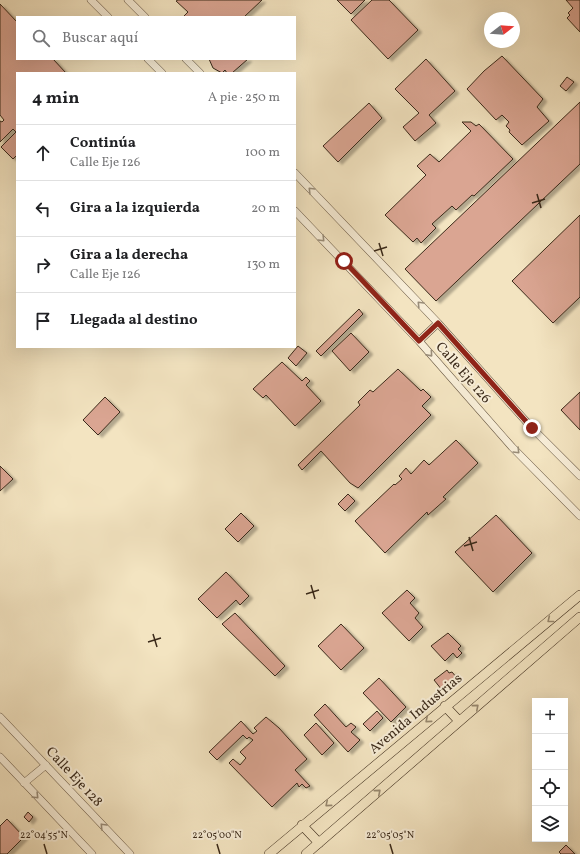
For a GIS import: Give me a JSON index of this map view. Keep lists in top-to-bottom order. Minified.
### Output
{"streets":{"main road":["Avenida Industrias"],"street":["Calle Eje 126","Calle Eje 128"]},"north":"right","page":{"search":"Buscar aquí","heading":["4 min","A pie · 250 m"],"list":[["Continúa","Calle Eje 126","100 m"],["Gira a la izquierda","20 m"],["Gira a la derecha","Calle Eje 126","130 m"],"Llegada al destino"],"map_buttons":["+","−"]},"coordinates":["22°04'55\"N","22°05'00\"N","22°05'05\"N"]}
